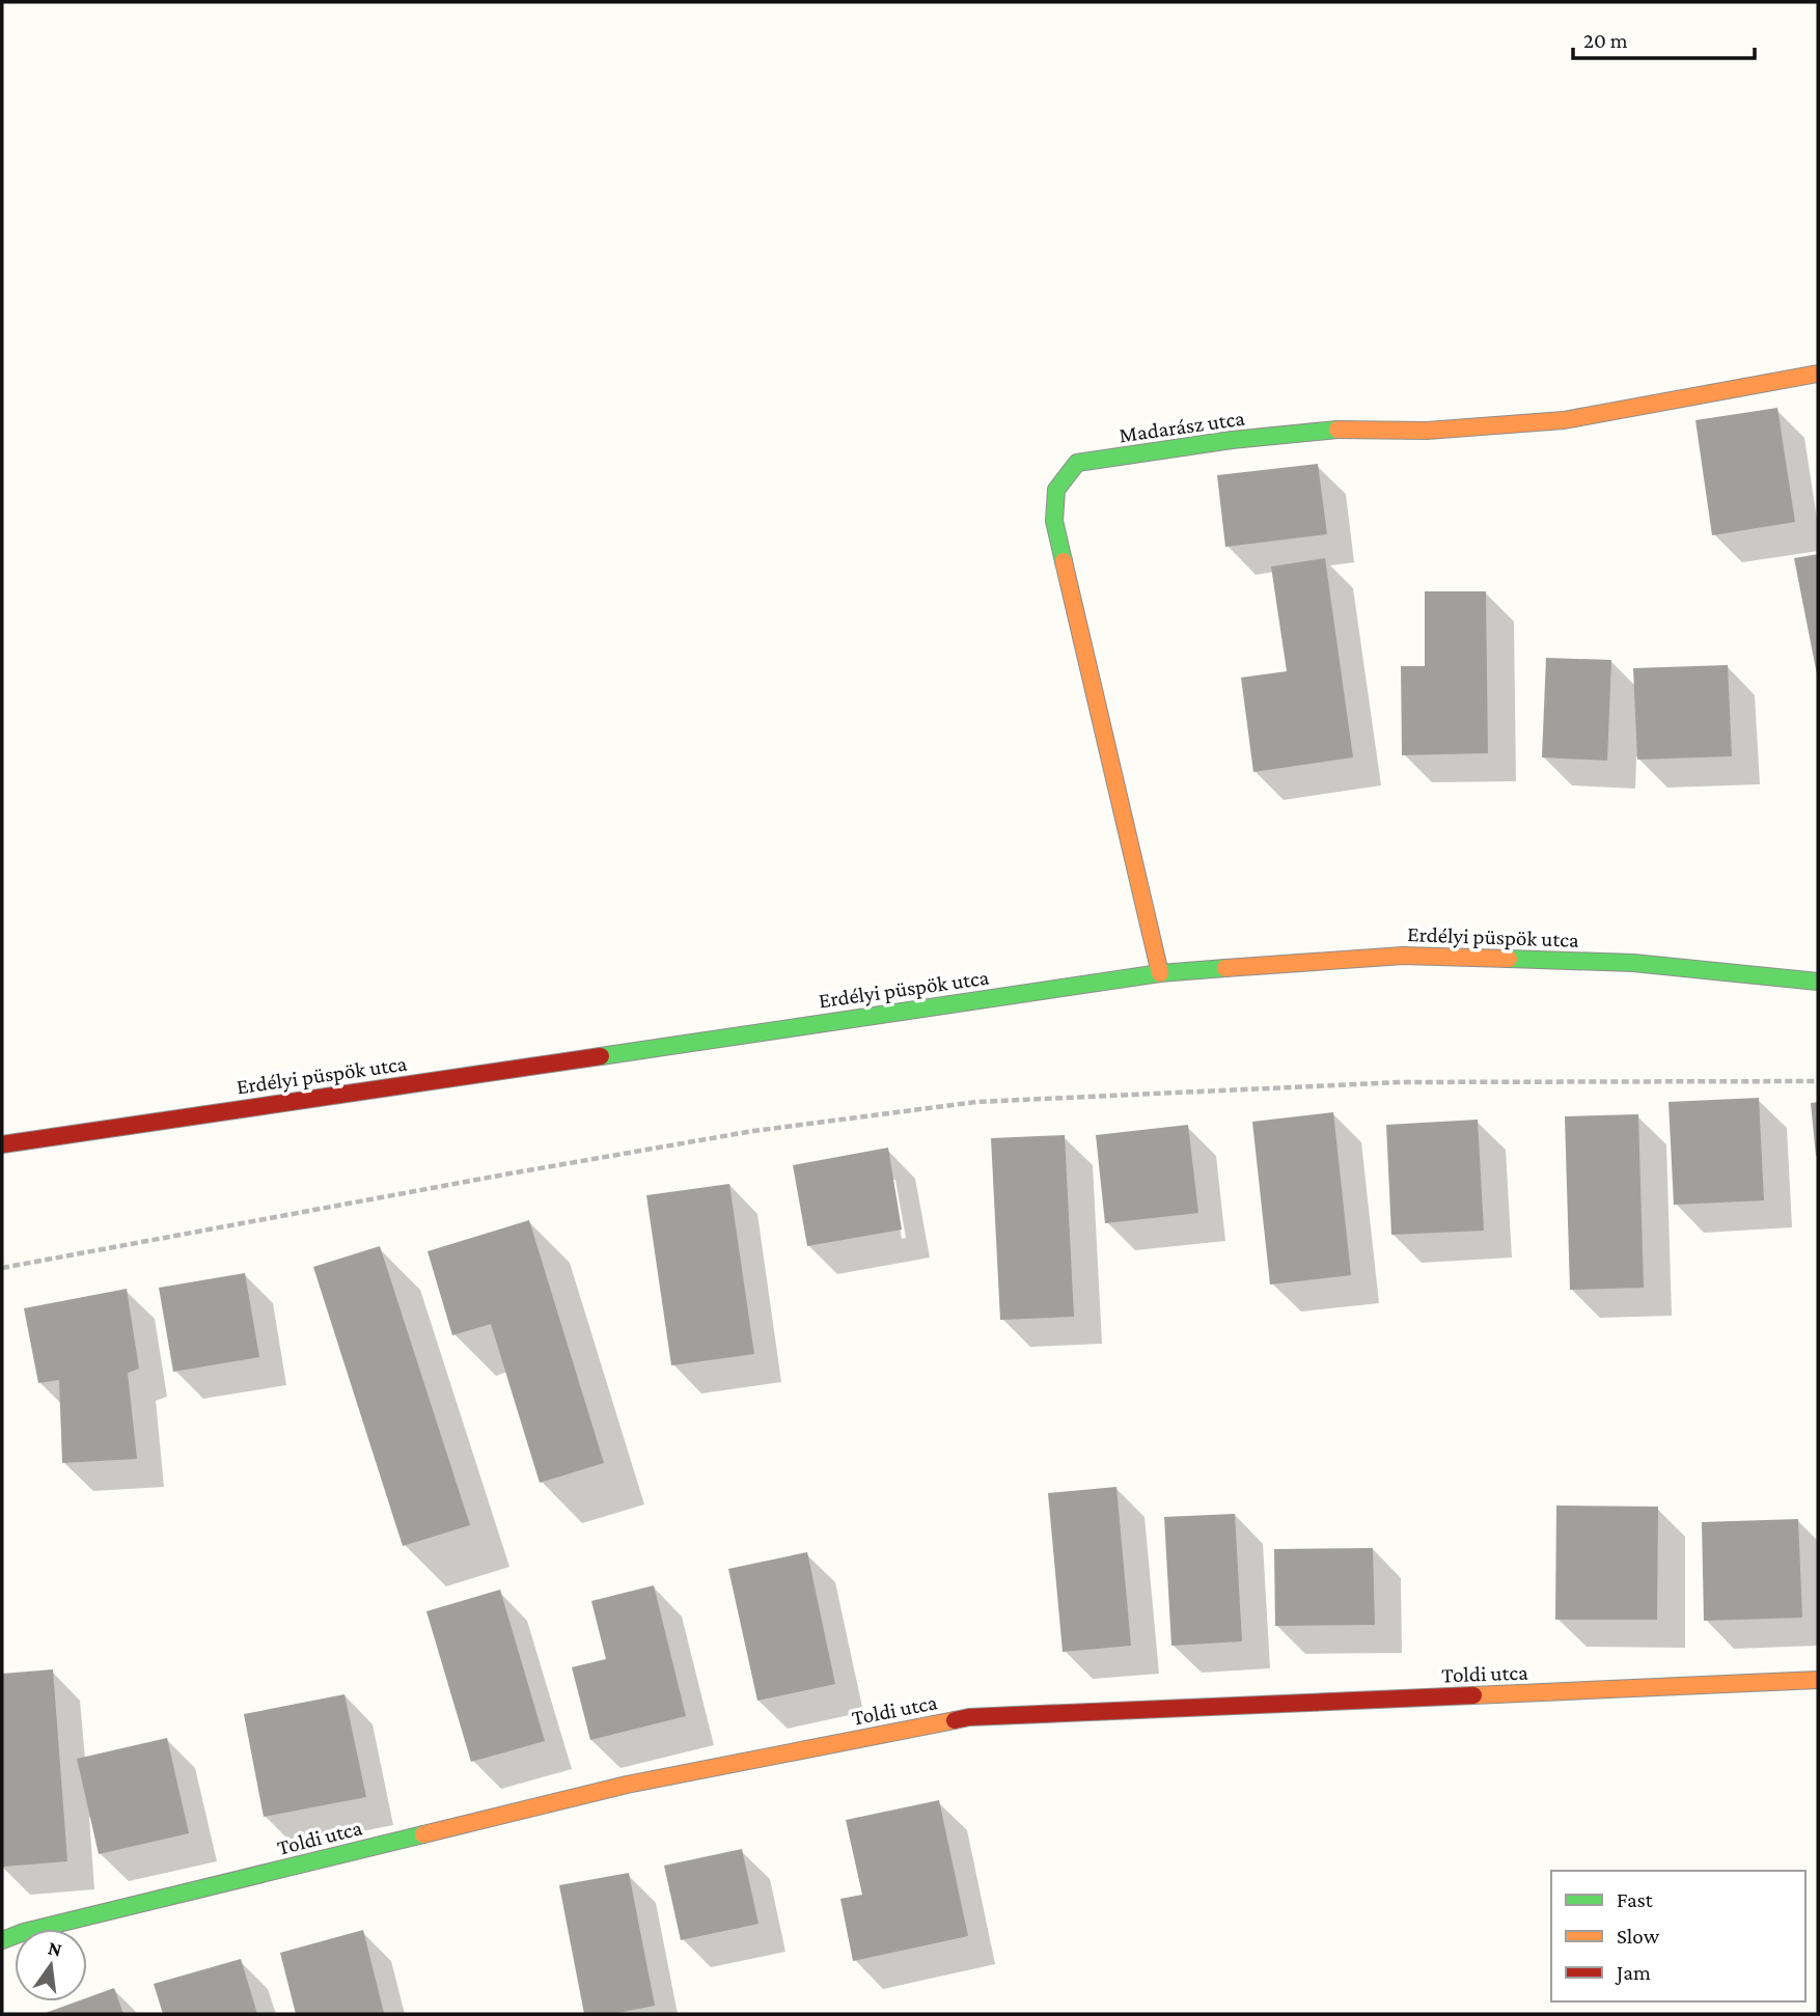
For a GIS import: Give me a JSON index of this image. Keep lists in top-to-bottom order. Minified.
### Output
{"streets":{"street":["Madarász utca","Erdélyi püspök utca","Toldi utca"]},"crossings":[["Madarász utca","Erdélyi püspök utca"]],"legend":["Fast","Slow","Jam"],"scale_bar":"20 m","north":"top"}
